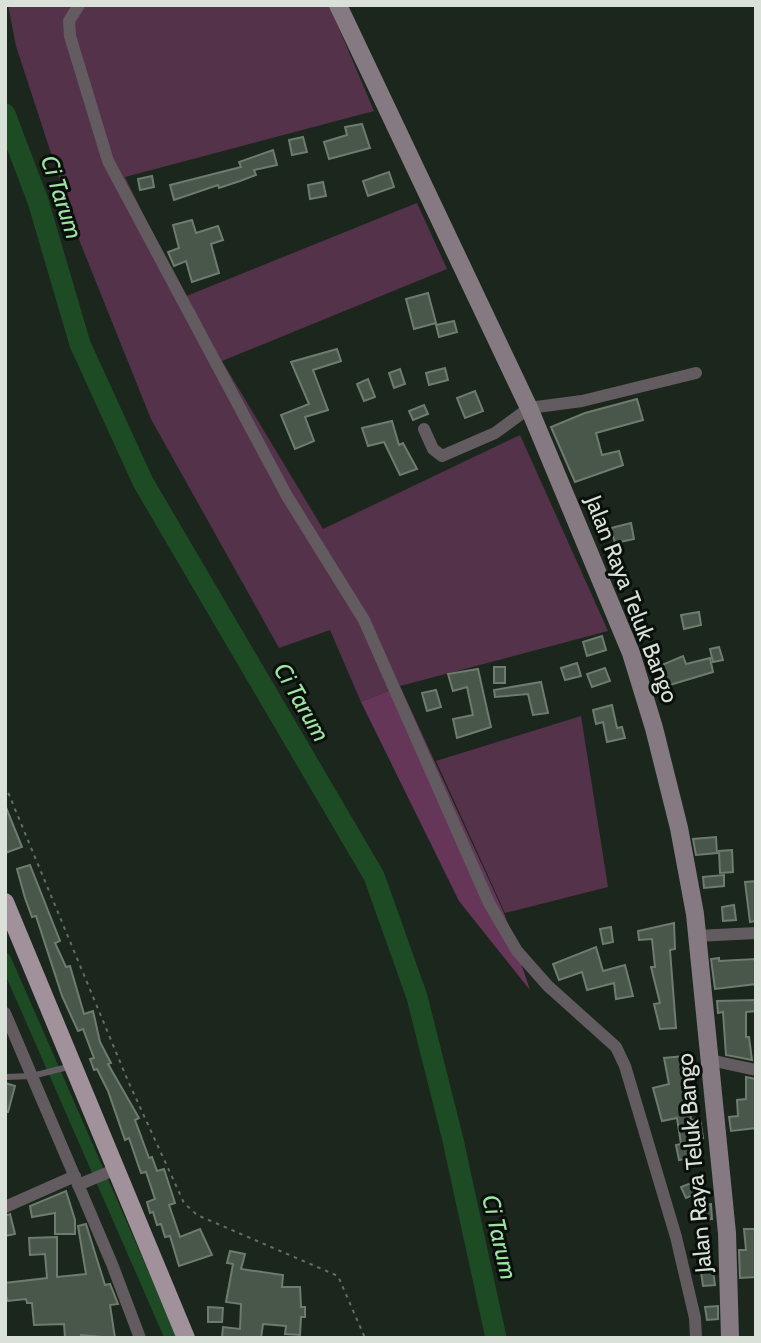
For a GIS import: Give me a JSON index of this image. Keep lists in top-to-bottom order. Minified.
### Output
{"streets":{"main road":["Jalan Raya Teluk Bango"]},"water":["Ci Tarum"]}
